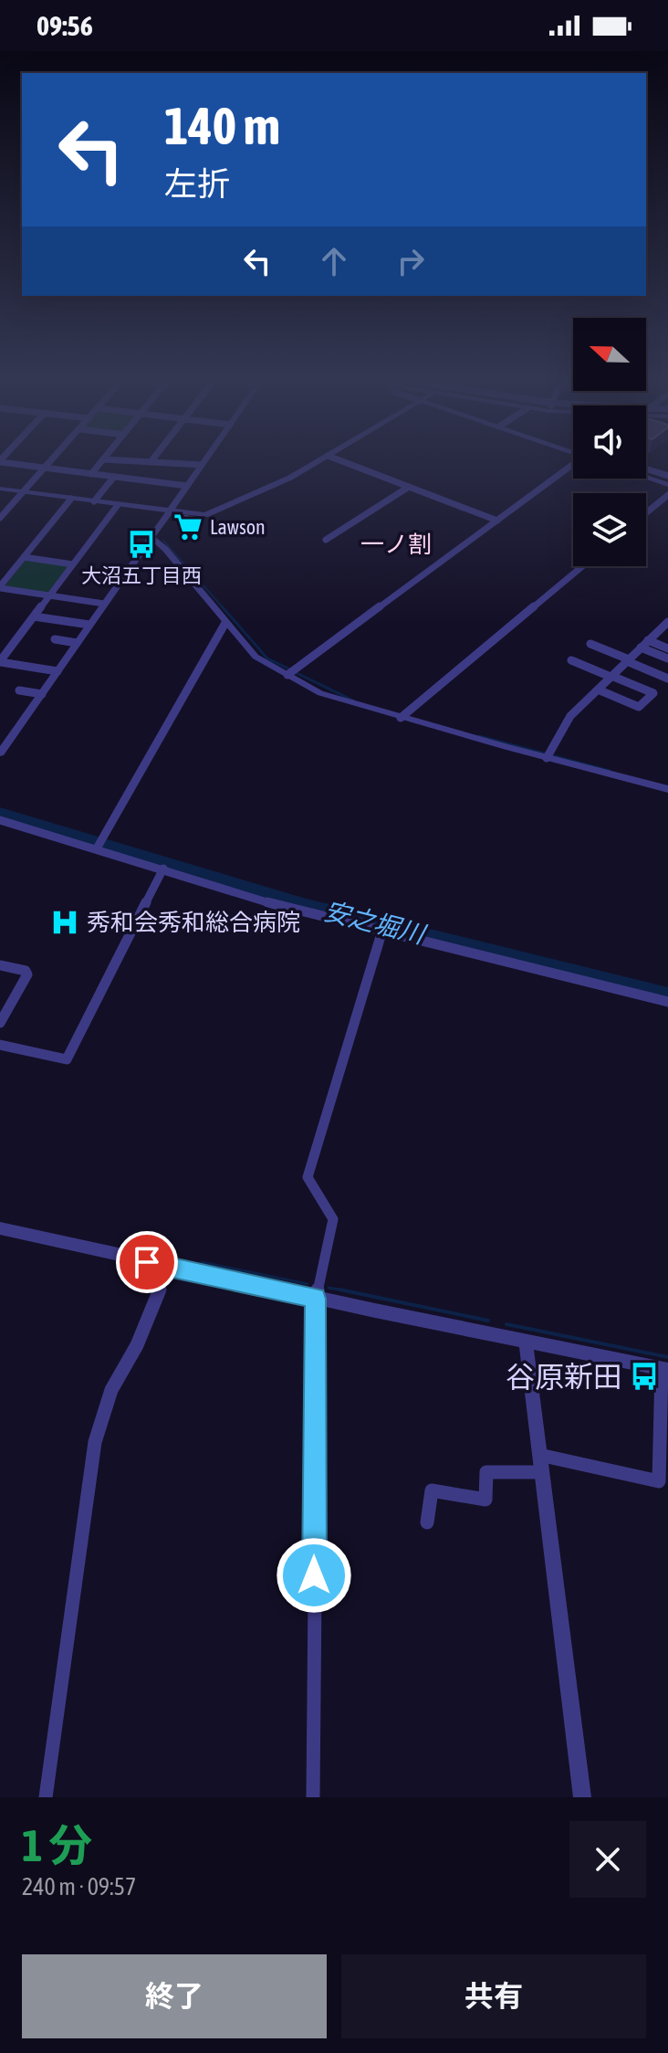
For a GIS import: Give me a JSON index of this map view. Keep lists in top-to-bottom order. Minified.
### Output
{"districts":["一ノ割"],"water":["安之堀川"],"places":{"supermarket":["Lawson"],"bus stop":["大沼五丁目西","谷原新田"],"hospital":["秀和会秀和総合病院"]},"north":"left","page":{"status":"09:56","turn":["140 m","左折"],"heading":["1 分","240 m · 09:57"],"buttons":["終了","共有"]}}
